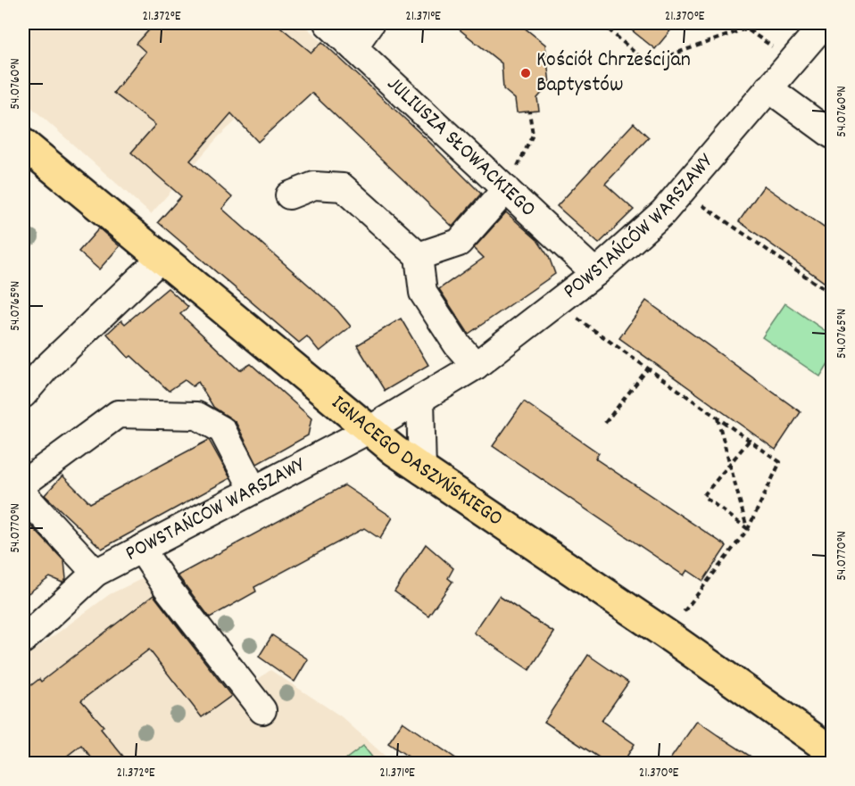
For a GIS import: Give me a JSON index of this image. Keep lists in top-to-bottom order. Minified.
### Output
{"streets":{"main road":["IGNACEGO DASZYŃSKIEGO"],"street":["JULIUSZA SŁOWACKIEGO","POWSTAŃCÓW WARSZAWY"]},"crossings":[["JULIUSZA SŁOWACKIEGO","POWSTAŃCÓW WARSZAWY"],["POWSTAŃCÓW WARSZAWY","IGNACEGO DASZYŃSKIEGO"]],"places":["Kościół Chrześcijan Baptystów"],"coordinates":["21.372°E","21.371°E","21.370°E","54.0760°N","54.0765°N","54.0770°N"]}
